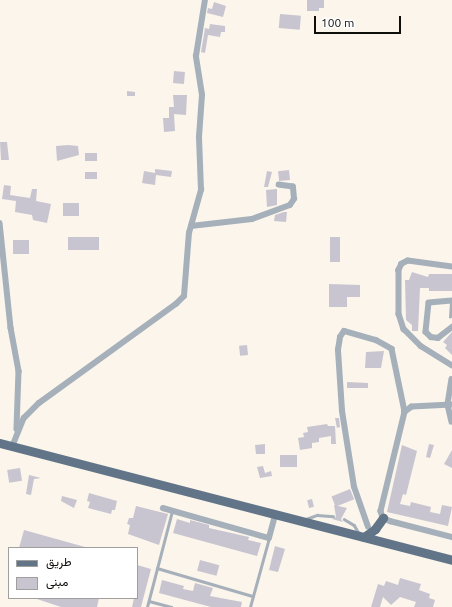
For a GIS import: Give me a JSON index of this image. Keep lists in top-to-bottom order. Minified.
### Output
{"legend":["طريق","مبنى"],"scale_bar":"100 m"}
